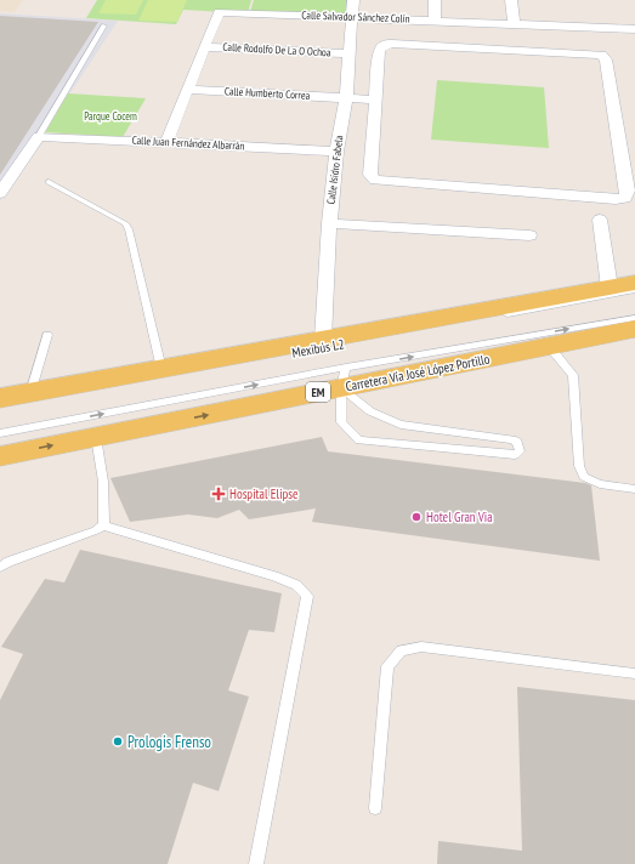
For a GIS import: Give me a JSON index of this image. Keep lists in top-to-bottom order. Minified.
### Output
{"streets":{"main road":["Carretera Vía José López Portillo","EM"],"street":["Calle Salvador Sánchez Colín","Calle Rodolfo De La O Ochoa","Calle Humberto Correa","Calle Juan Fernández Albarrán","Calle Isidro Fabela"],"lane":["Mexibús L2"]},"crossings":[["Calle Salvador Sánchez Colín","Calle Rodolfo De La O Ochoa"],["Calle Salvador Sánchez Colín","Calle Humberto Correa"],["Calle Salvador Sánchez Colín","Calle Juan Fernández Albarrán"],["Calle Salvador Sánchez Colín","Calle Isidro Fabela"],["Calle Rodolfo De La O Ochoa","Calle Isidro Fabela"],["Calle Humberto Correa","Calle Isidro Fabela"],["Calle Juan Fernández Albarrán","Calle Isidro Fabela"],["Mexibús L2","Carretera Vía José López Portillo"]],"parks":["Parque Cocem"],"places":{"health":["Hospital Elipse"],"other":["Hotel Gran Via","Prologis Frenso"]}}
